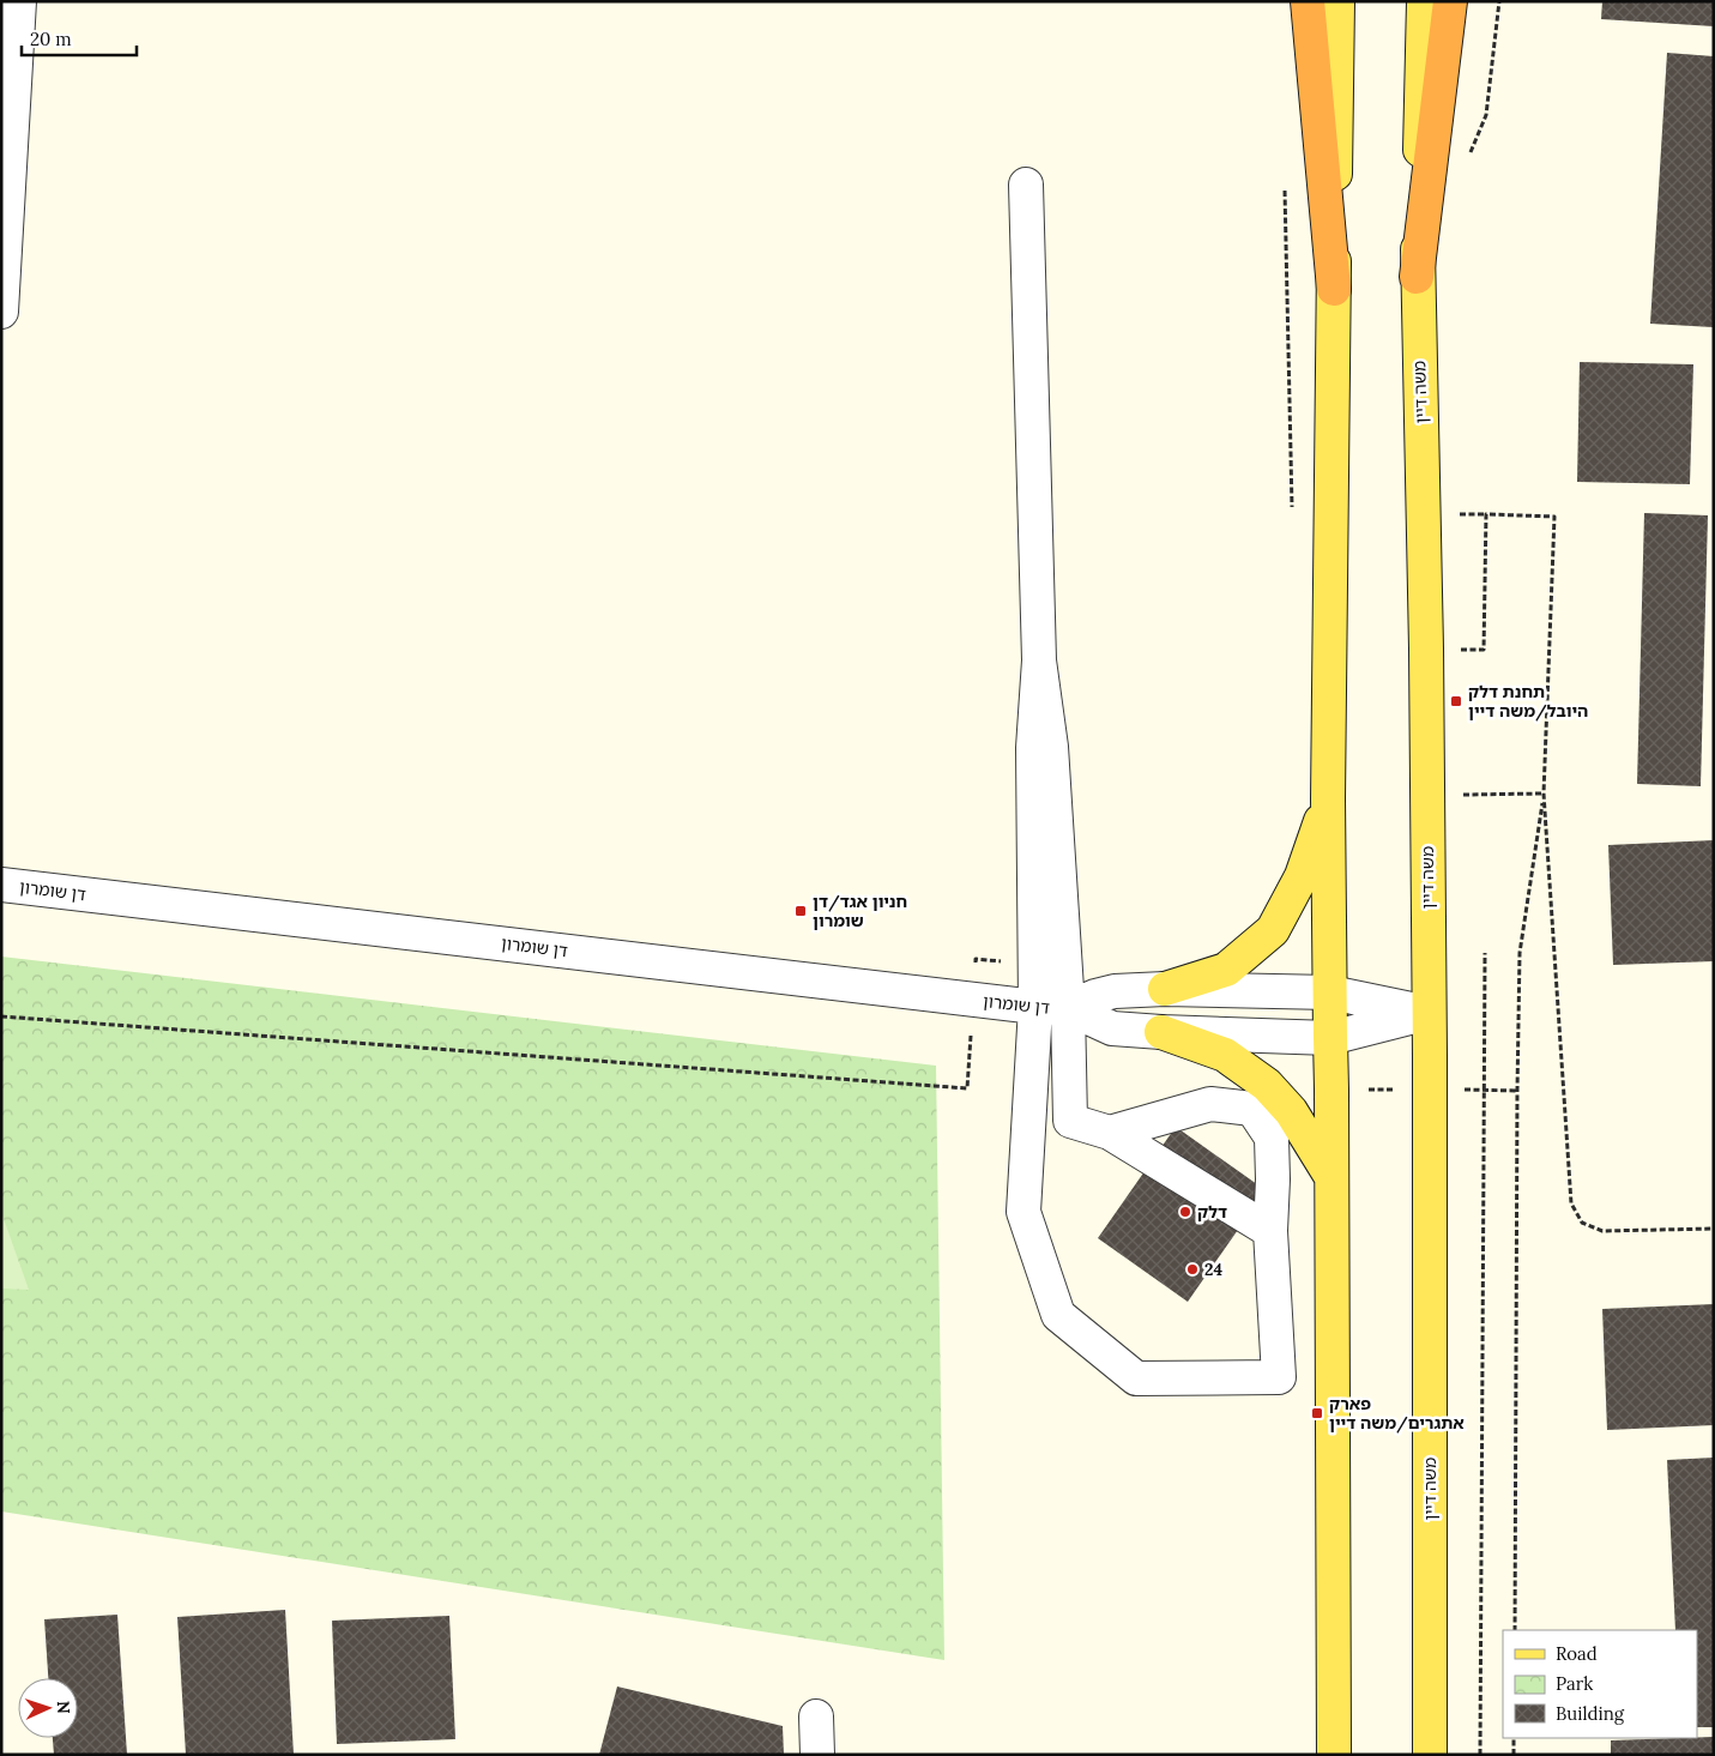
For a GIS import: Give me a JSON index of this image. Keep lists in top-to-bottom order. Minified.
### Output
{"streets":{"main road":["משה דיין"],"street":["דן שומרון"]},"crossings":[["משה דיין","דן שומרון"]],"places":{"transit":["תחנת דלק היובל/משה דיין","חניון אגד/דן שומרון","פארק אתגרים/משה דיין"],"other":["דלק","24"]},"legend":["Road","Park","Building"],"scale_bar":"20 m","north":"right"}
